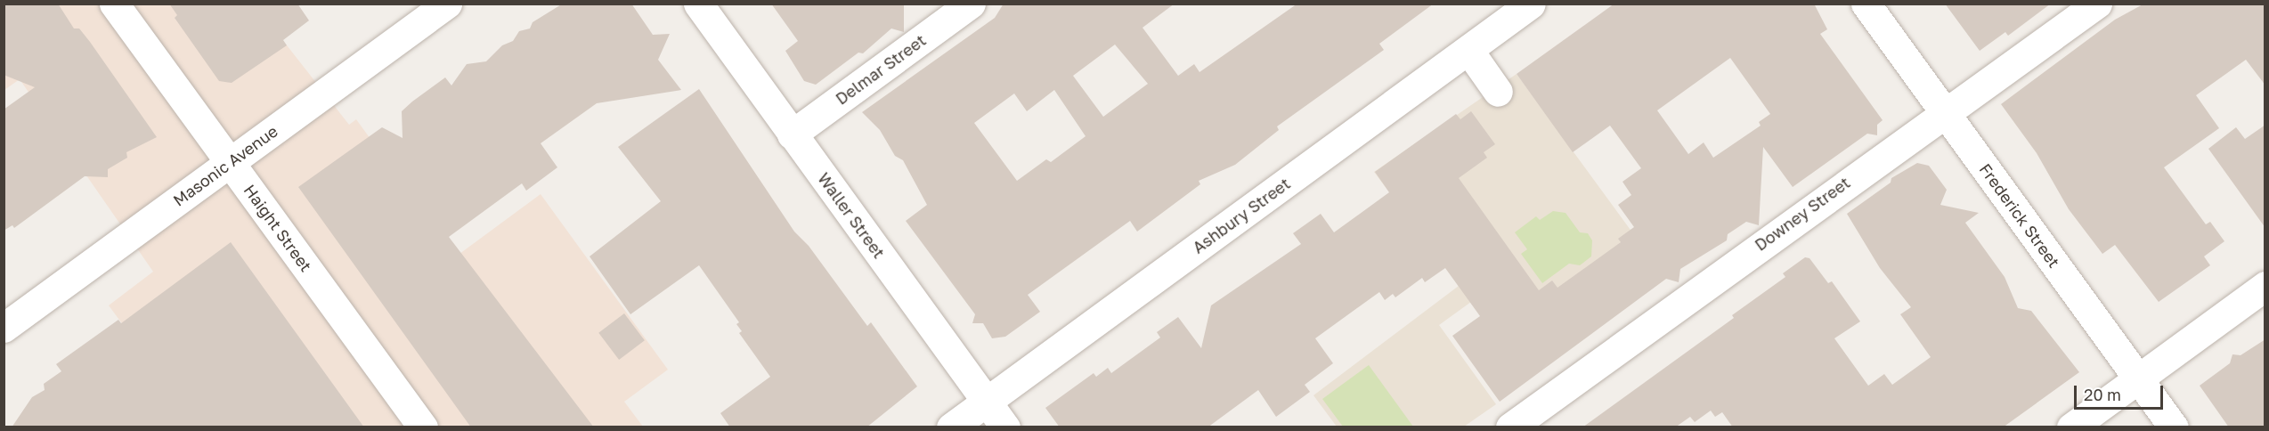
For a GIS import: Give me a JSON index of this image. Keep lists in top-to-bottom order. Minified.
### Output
{"streets":{"street":["Delmar Street","Masonic Avenue","Downey Street","Waller Street","Ashbury Street","Frederick Street","Haight Street"]},"crossings":[["Delmar Street","Waller Street"],["Masonic Avenue","Haight Street"],["Downey Street","Frederick Street"],["Waller Street","Ashbury Street"]],"scale_bar":"20 m"}
